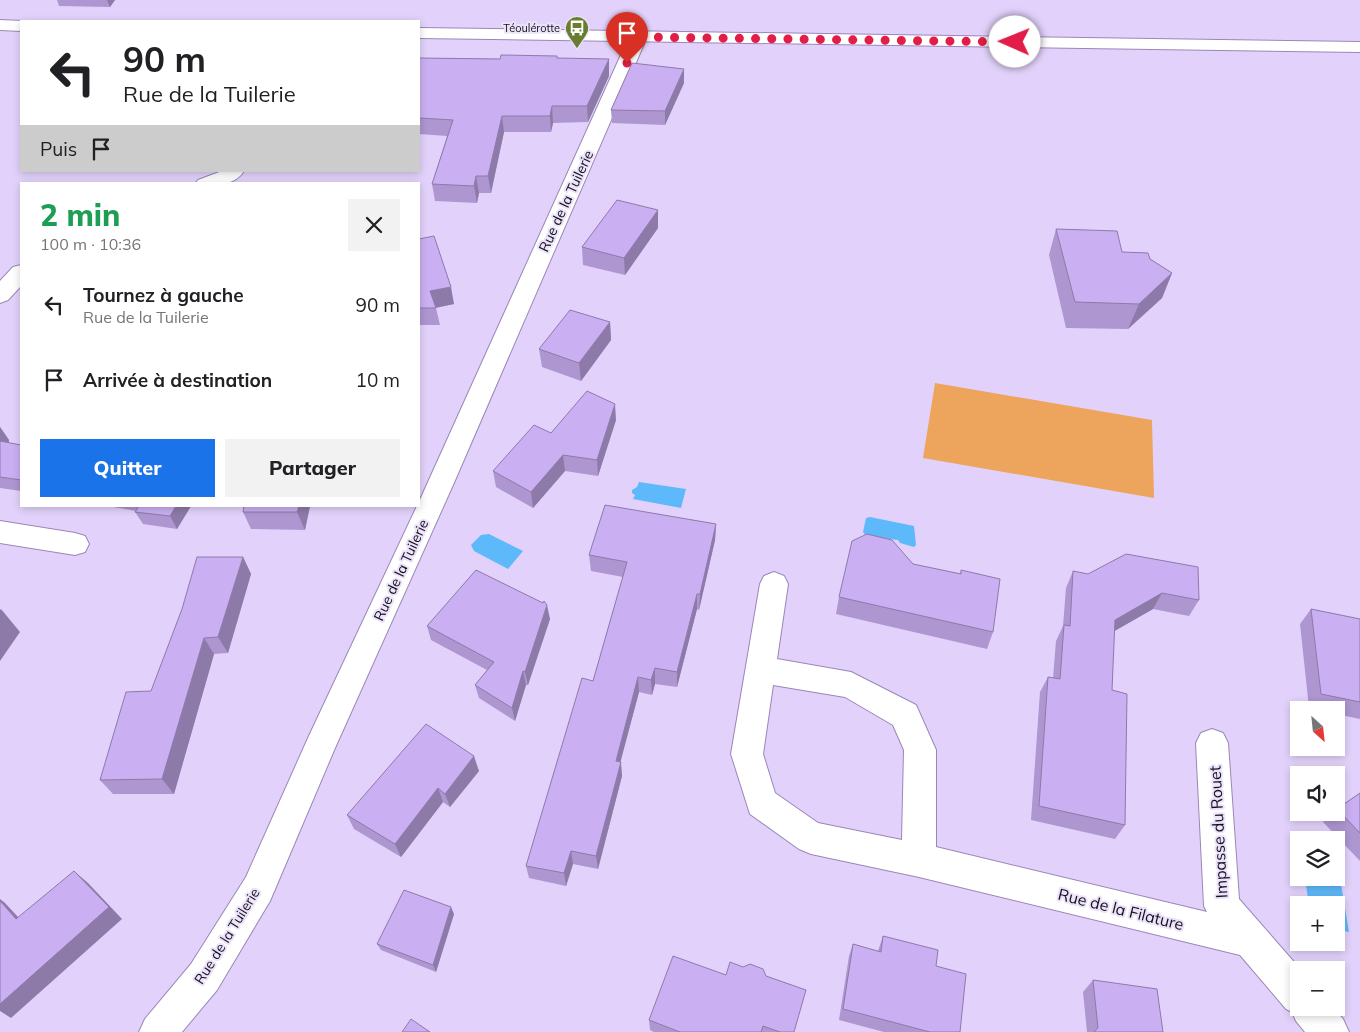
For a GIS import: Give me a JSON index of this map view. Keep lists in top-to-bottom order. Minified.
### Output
{"streets":{"street":["Rue de la Tuilerie","Impasse du Rouet","Rue de la Filature"]},"crossings":[["Impasse du Rouet","Rue de la Filature"]],"places":{"bus stop":["Téoulérotte"]},"north":"bottom right","page":{"turn":["90 m","Rue de la Tuilerie"],"then":"Puis","heading":["2 min","100 m · 10:36"],"list":[{"name":"Tournez à gauche","note":"Rue de la Tuilerie","value":"90 m"},{"name":"Arrivée à destination","value":"10 m"}],"buttons":["Quitter","Partager"],"map_buttons":["+","−"]}}
